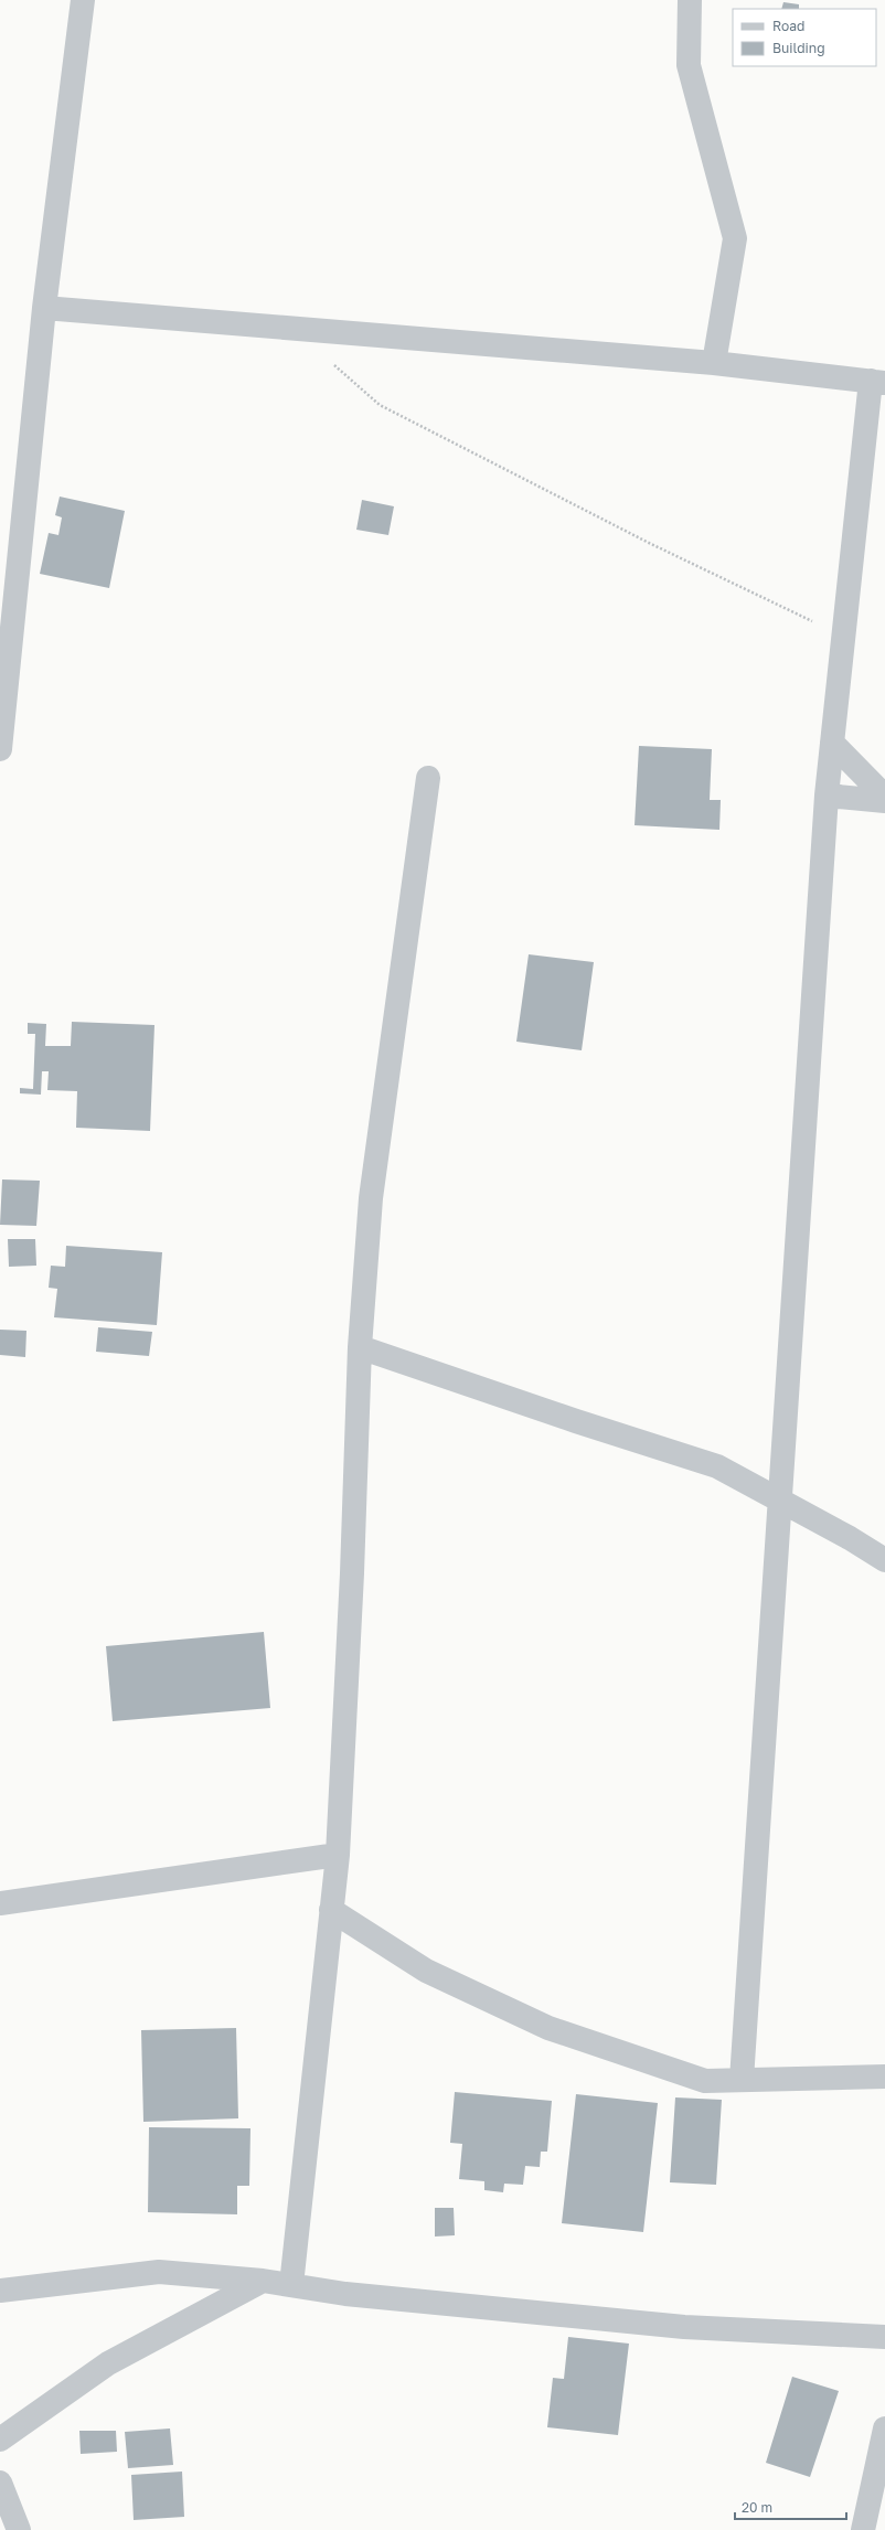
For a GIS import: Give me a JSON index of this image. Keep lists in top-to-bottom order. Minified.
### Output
{"legend":["Road","Building"],"scale_bar":"20 m"}
